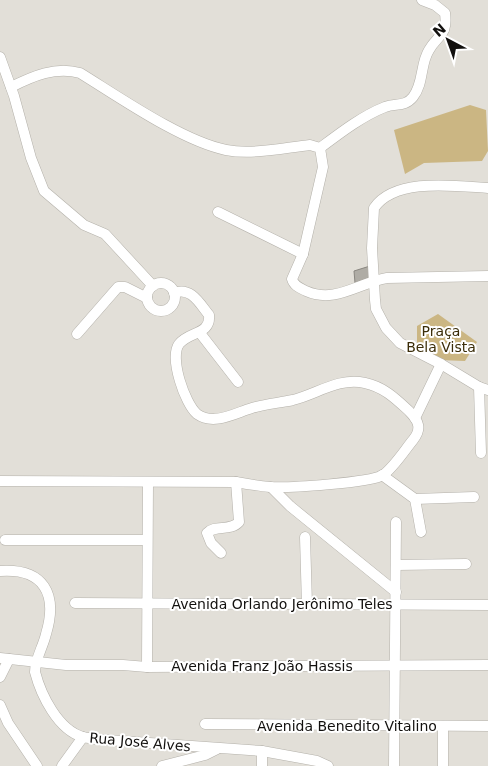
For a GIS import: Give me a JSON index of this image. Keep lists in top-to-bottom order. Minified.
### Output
{"streets":{"street":["Avenida Orlando Jerônimo Teles","Avenida Franz João Hassis","Avenida Benedito Vitalino","Rua José Alves"]},"crossings":[["Avenida Franz João Hassis","Rua José Alves"]],"parks":["Praça Bela Vista"],"north":"top left"}
